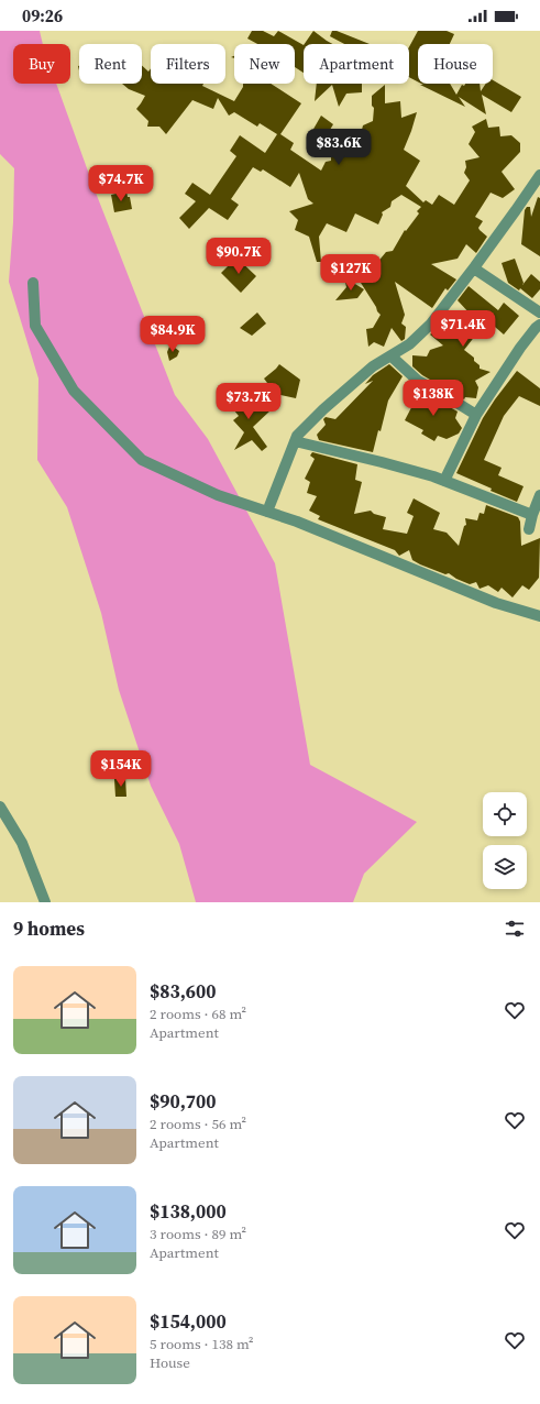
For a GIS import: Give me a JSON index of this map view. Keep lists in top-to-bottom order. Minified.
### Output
{"page":{"status":"09:26","chip":["Buy","Rent","Filters","New","Apartment","House"],"price":["$83.6K","$74.7K","$90.7K","$127K","$71.4K","$84.9K","$138K","$73.7K","$154K"],"heading":"9 homes","list":[{"name":"$83,600","note":"2 rooms · 68 m² · Apartment"},{"name":"$90,700","note":"2 rooms · 56 m² · Apartment"},{"name":"$138,000","note":"3 rooms · 89 m² · Apartment"},{"name":"$154,000","note":"5 rooms · 138 m² · House"}]}}
